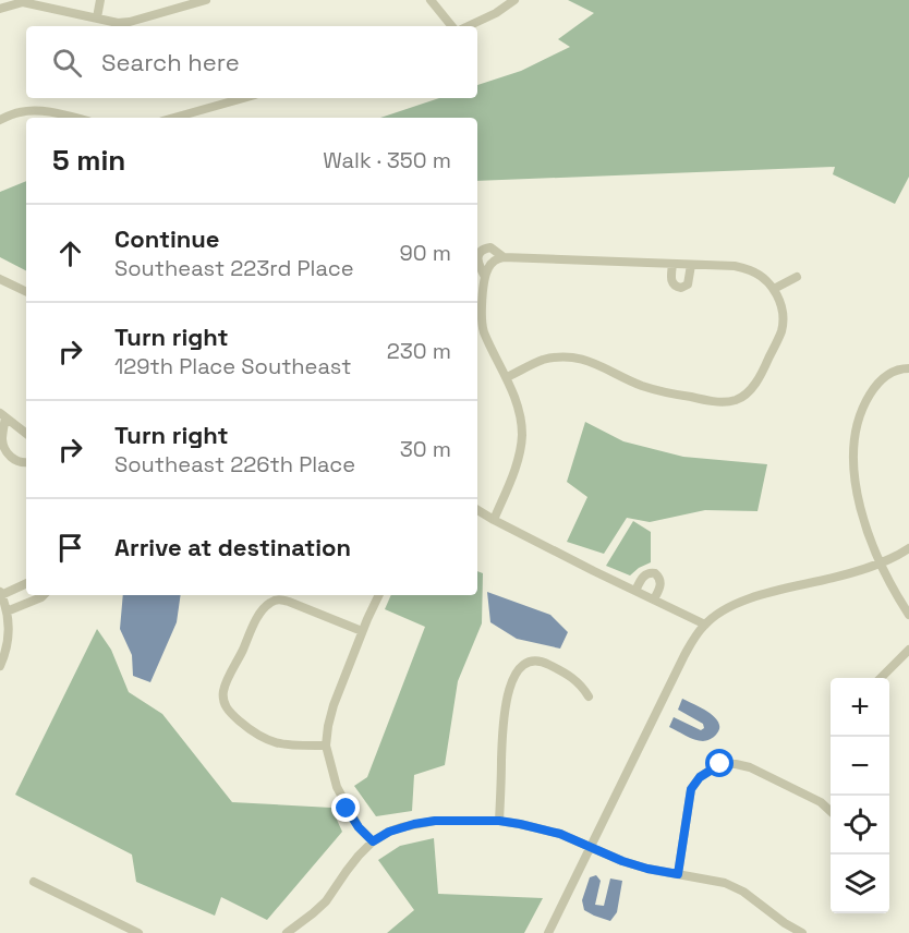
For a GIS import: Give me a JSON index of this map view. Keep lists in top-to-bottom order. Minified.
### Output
{"page":{"search":"Search here","heading":["5 min","Walk · 350 m"],"list":[["Continue","Southeast 223rd Place","90 m"],["Turn right","129th Place Southeast","230 m"],["Turn right","Southeast 226th Place","30 m"],"Arrive at destination"],"map_buttons":["+","−"]}}
